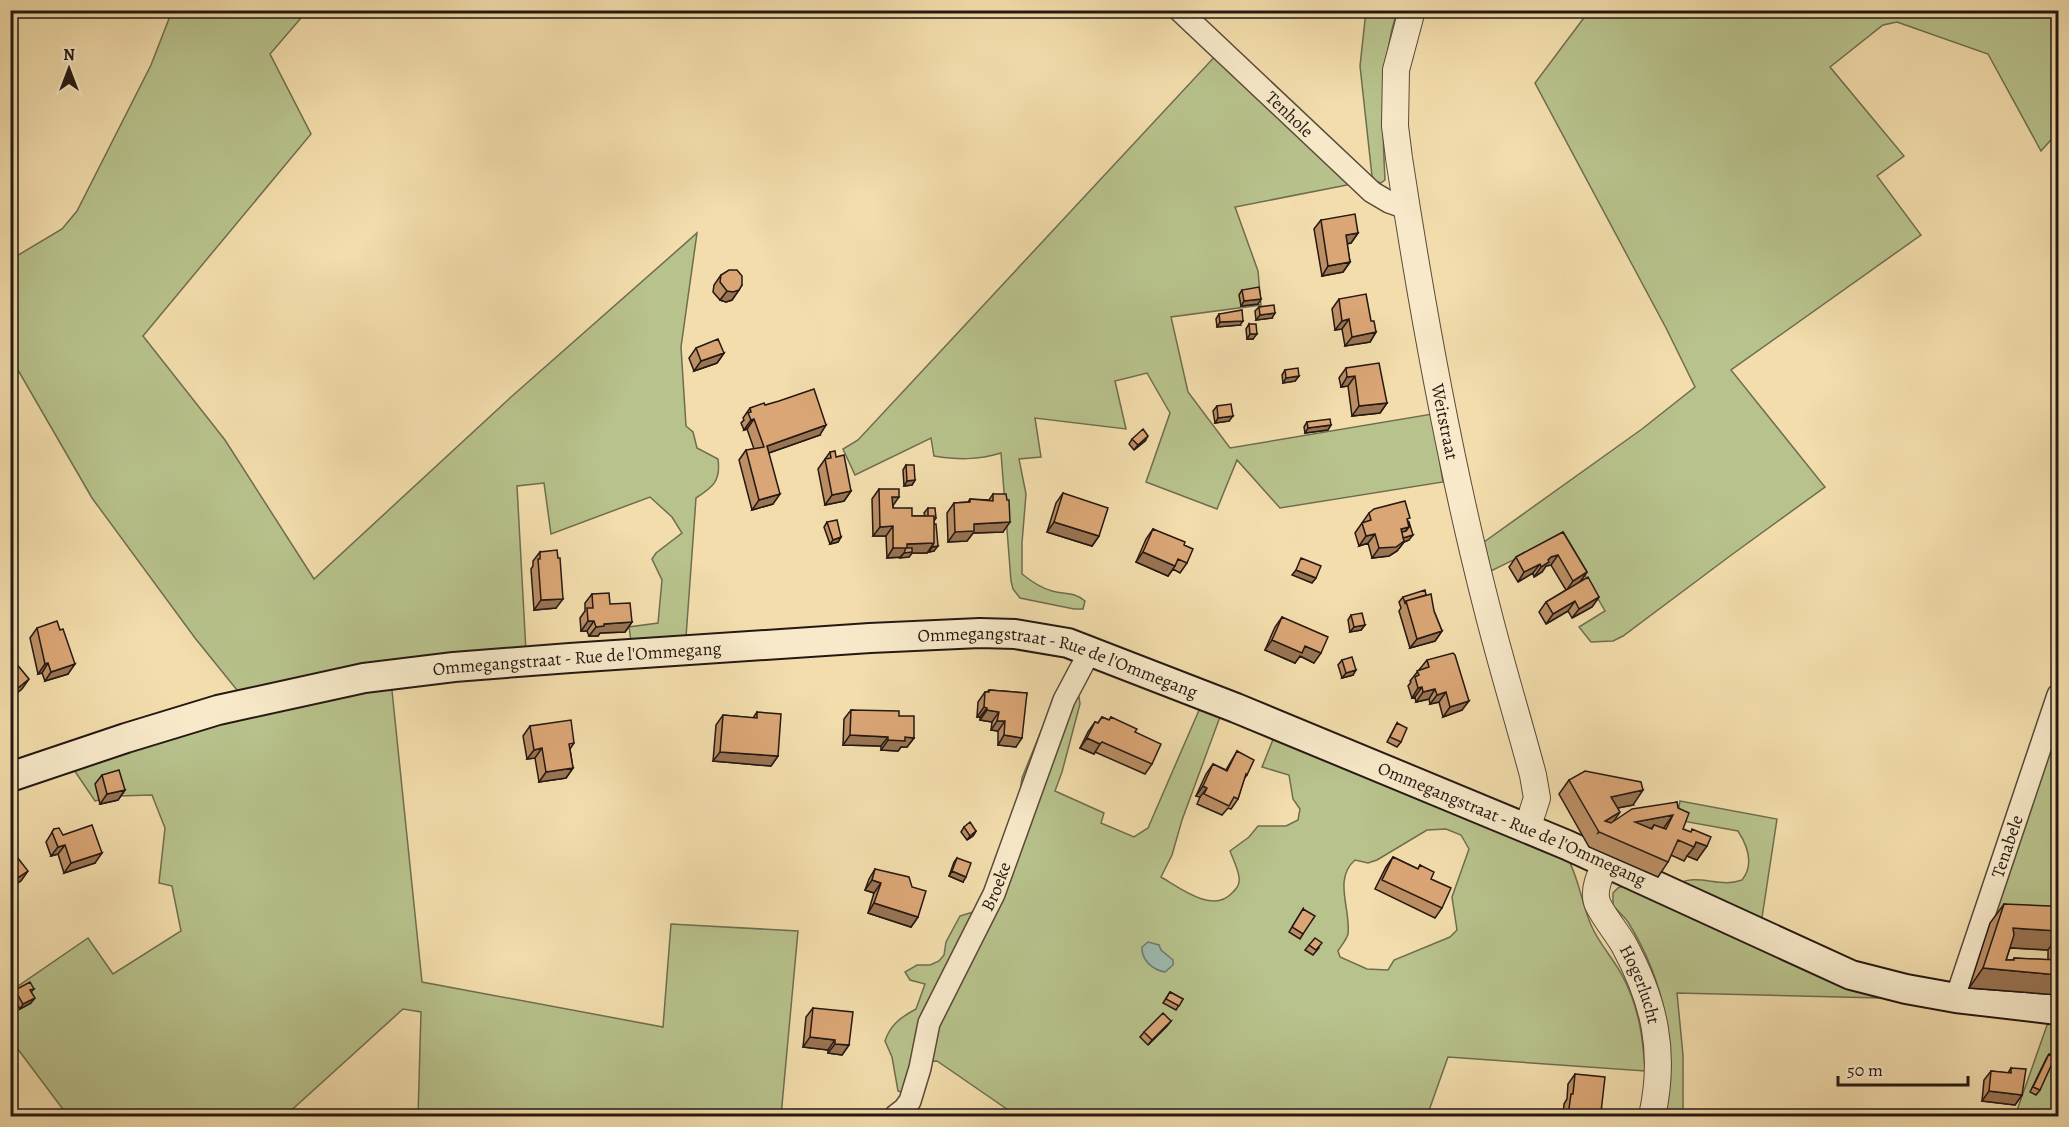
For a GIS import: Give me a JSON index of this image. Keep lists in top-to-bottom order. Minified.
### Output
{"streets":{"main road":["Ommegangstraat - Rue de l'Ommegang"],"street":["Tenhole","Weitstraat","Tenabele","Broeke","Hogerlucht"]},"crossings":[["Tenhole","Weitstraat"],["Weitstraat","Ommegangstraat - Rue de l'Ommegang"],["Ommegangstraat - Rue de l'Ommegang","Tenabele"],["Ommegangstraat - Rue de l'Ommegang","Broeke"],["Ommegangstraat - Rue de l'Ommegang","Hogerlucht"]],"scale_bar":"50 m","north":"top"}
